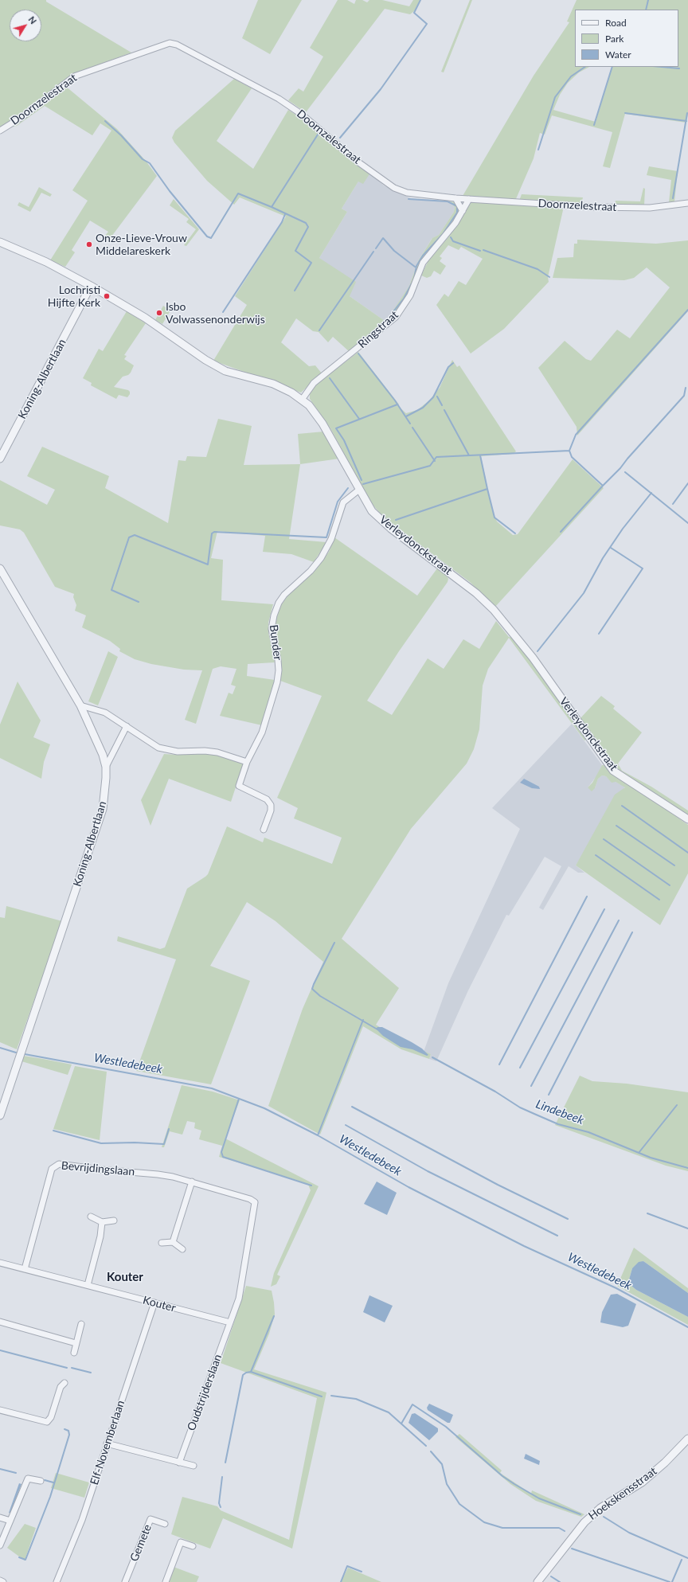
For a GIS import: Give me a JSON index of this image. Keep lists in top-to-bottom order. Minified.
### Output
{"streets":{"street":["Doornzelestraat","Ringstraat","Koning-Albertlaan","Verleydonckstraat","Bunder","Bevrijdingslaan","Kouter","Oudstrijderslaan","Elf-Novemberlaan","Hoekskensstraat","Gemete"]},"crossings":[["Doornzelestraat","Ringstraat"],["Ringstraat","Verleydonckstraat"],["Koning-Albertlaan","Verleydonckstraat"],["Verleydonckstraat","Bunder"],["Bevrijdingslaan","Kouter"],["Bevrijdingslaan","Oudstrijderslaan"],["Kouter","Oudstrijderslaan"],["Kouter","Elf-Novemberlaan"]],"districts":["Kouter"],"water":["Westledebeek","Lindebeek"],"places":["Onze-Lieve-Vrouw Middelareskerk","Lochristi Hijfte Kerk","Isbo Volwassenonderwijs"],"legend":["Road","Park","Water"],"north":"top right"}
